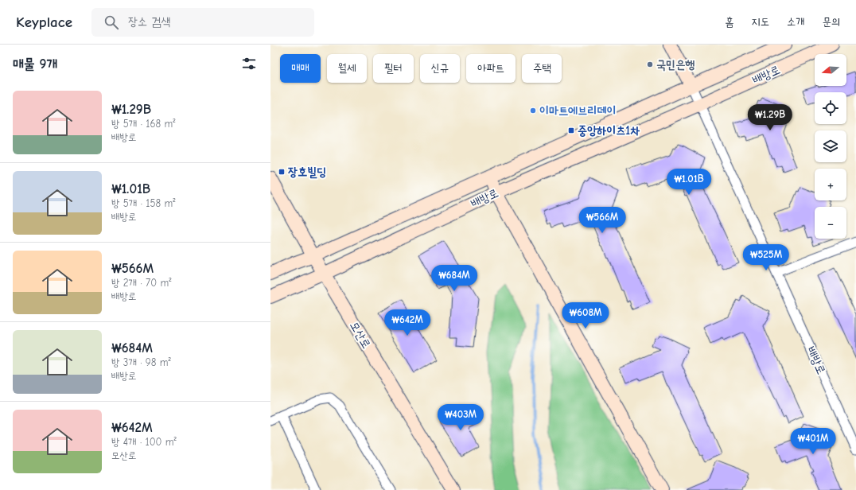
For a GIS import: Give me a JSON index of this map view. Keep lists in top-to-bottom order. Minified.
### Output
{"streets":{"street":["배방로","모산로"]},"crossings":[["배방로","모산로"]],"places":{"other":["국민은행","이마트에브리데이"],"transit":["중앙하이츠1차","장호빌딩"]},"north":"left","page":{"header":"Keyplace","search":"장소 검색","nav":["홈","지도","소개","문의"],"heading":"매물 9개","map_buttons":["+","−"],"chip":["매매","월세","필터","신규","아파트","주택"],"list":[{"name":"₩1.29B","note":"방 5개 · 168 m² · 배방로"},{"name":"₩1.01B","note":"방 5개 · 158 m² · 배방로"},{"name":"₩566M","note":"방 2개 · 70 m² · 배방로"},{"name":"₩684M","note":"방 3개 · 98 m² · 배방로"},{"name":"₩642M","note":"방 4개 · 100 m² · 모산로"}],"price":["₩1.29B","₩1.01B","₩566M","₩525M","₩684M","₩608M","₩642M","₩403M","₩401M"]}}
